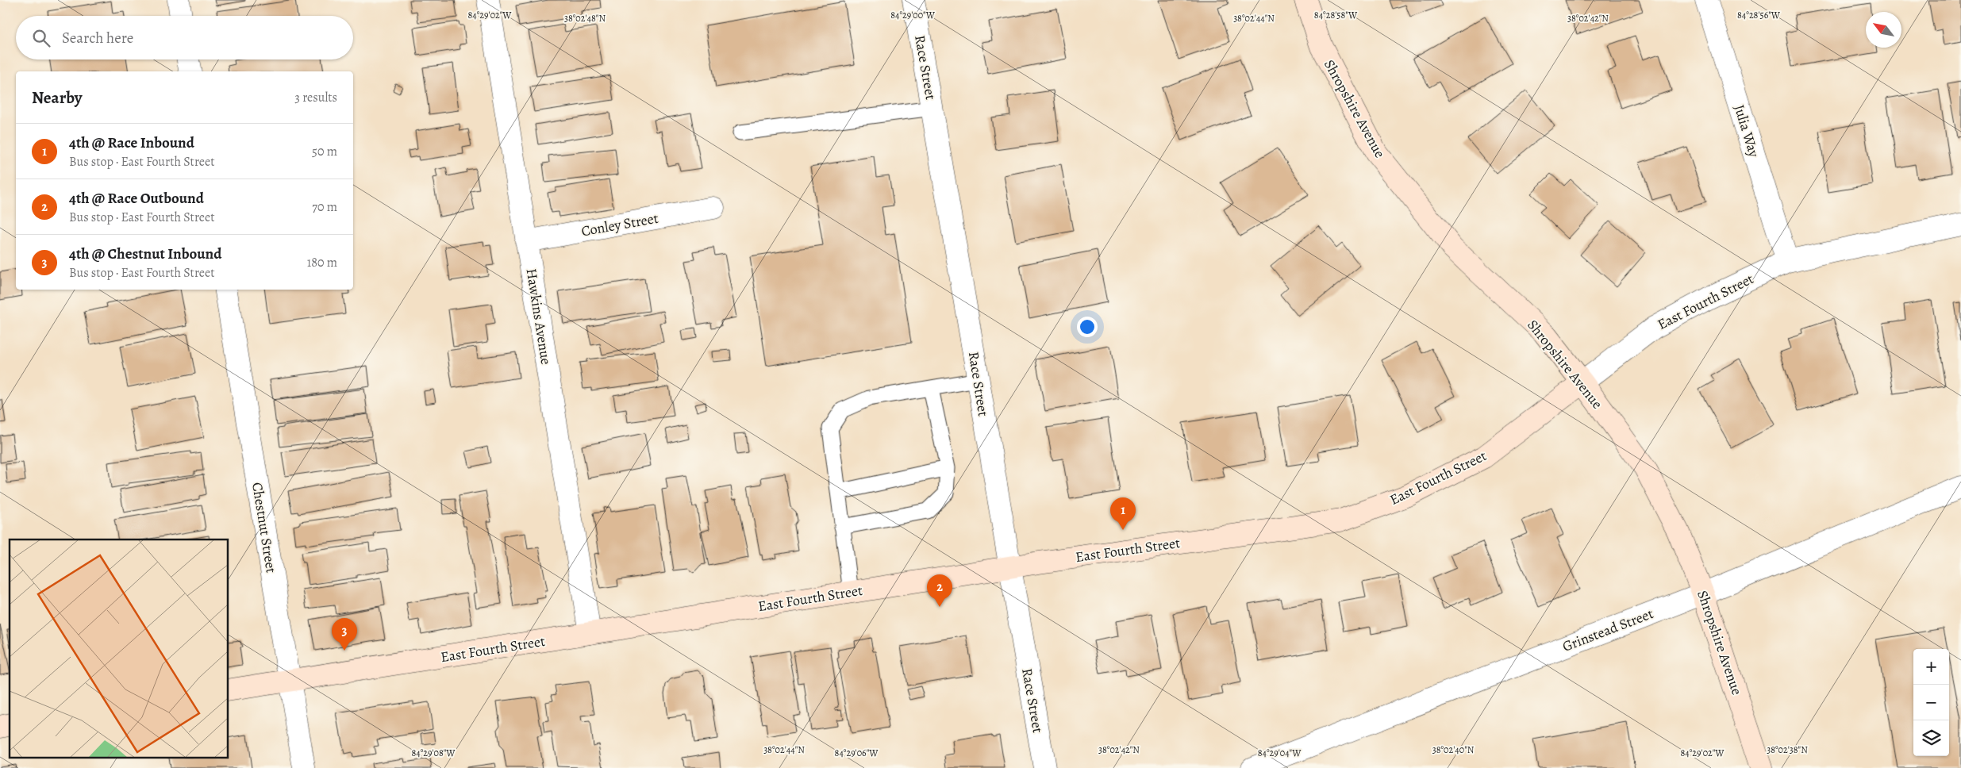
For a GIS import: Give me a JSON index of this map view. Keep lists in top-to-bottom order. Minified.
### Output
{"streets":{"street":["Race Street","Shropshire Avenue","Julia Way","Conley Street","East Fourth Street","Hawkins Avenue","Chestnut Street","Grinstead Street"]},"crossings":[["Race Street","East Fourth Street"],["Shropshire Avenue","East Fourth Street"],["Shropshire Avenue","Grinstead Street"],["Julia Way","East Fourth Street"],["Conley Street","Hawkins Avenue"],["East Fourth Street","Hawkins Avenue"],["East Fourth Street","Chestnut Street"]],"north":"top left","page":{"search":"Search here","heading":["Nearby","3 results"],"list":[{"mark":"1","name":"4th @ Race Inbound","note":"Bus stop · East Fourth Street","value":"50 m"},{"mark":"2","name":"4th @ Race Outbound","note":"Bus stop · East Fourth Street","value":"70 m"},{"mark":"3","name":"4th @ Chestnut Inbound","note":"Bus stop · East Fourth Street","value":"180 m"}],"pins":["1","2","3"],"map_buttons":["+","−"]},"coordinates":["84°28'58\"W","84°29'02\"W","84°29'00\"W","84°28'56\"W","38°02'48\"N","38°02'44\"N","38°02'42\"N","38°02'40\"N","38°02'38\"N","84°29'08\"W","84°29'06\"W","84°29'04\"W"]}
